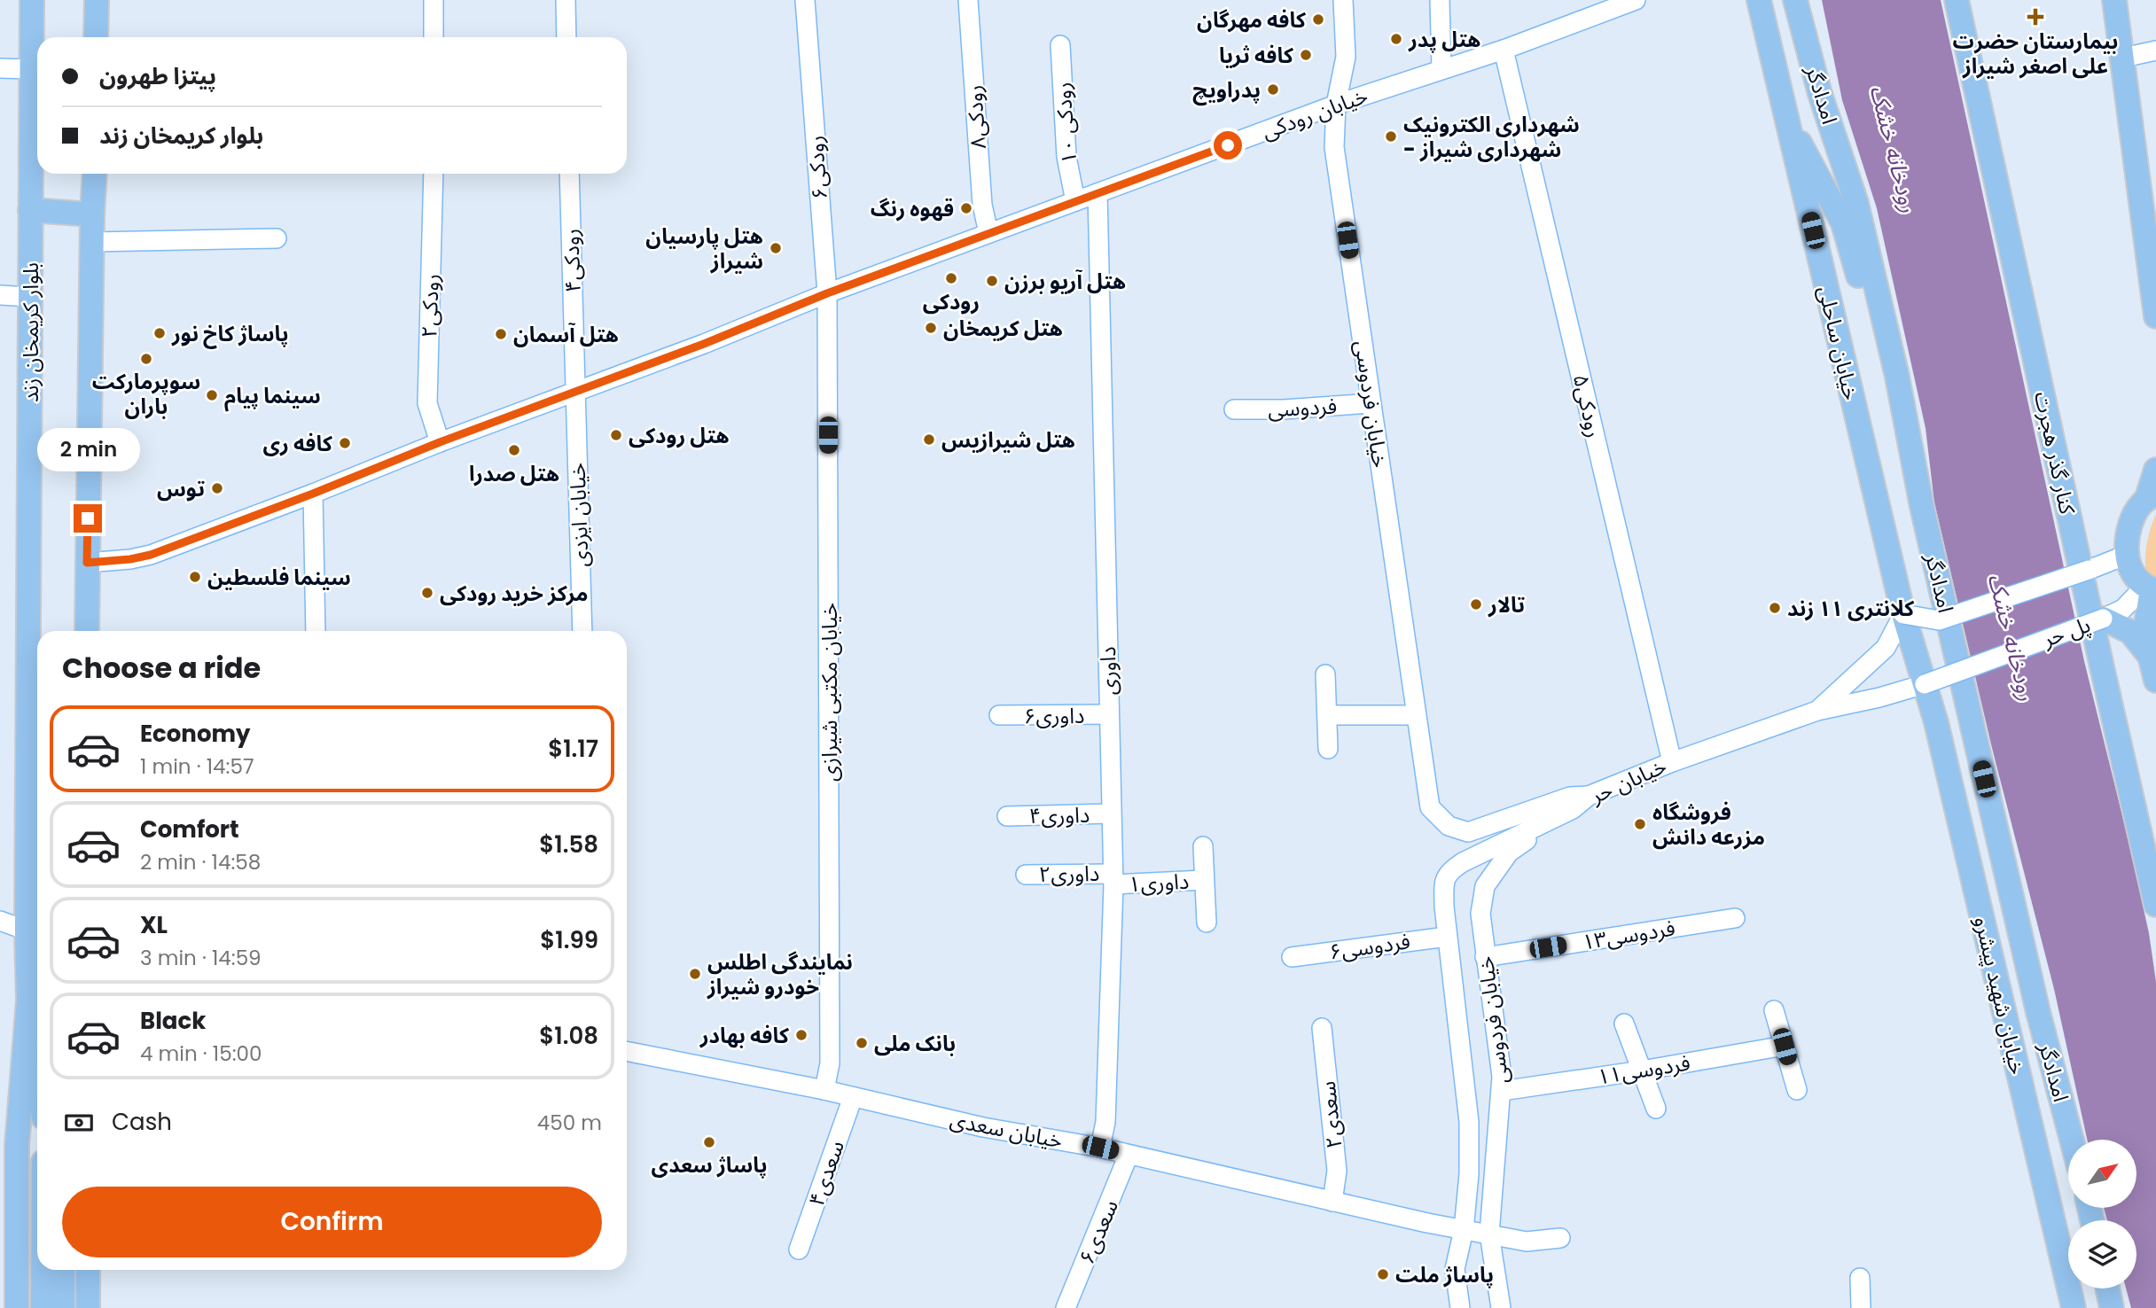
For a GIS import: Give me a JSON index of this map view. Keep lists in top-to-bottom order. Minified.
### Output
{"streets":{"main road":["امدادگر","بلوار کریمخان زند","خیابان ساحلی","کنار گذر هجرت","خیابان شهید پیشرو"],"street":["خیابان رودکی","رودکی۸","رودکی ۱۰","رودکی۶","رودکی۴","رودکی۲","خیابان فردوسی","رودکی۵","فردوسی","خیابان ایزدی","پل حر","داوری","خیابان مکتبی شیرازی","داوری۶","خیابان حر","داوری۴","داوری۲","داوری۱","فردوسی۱۳","فردوسی۶","فردوسی۱۱","سعدی۲","خیابان سعدی","سعدی۴","سعدی۶"]},"crossings":[["خیابان رودکی","رودکی۸"],["خیابان رودکی","رودکی ۱۰"],["خیابان رودکی","رودکی۶"],["خیابان رودکی","رودکی۴"],["خیابان رودکی","رودکی۲"],["خیابان رودکی","خیابان فردوسی"],["خیابان رودکی","رودکی۵"],["خیابان رودکی","خیابان ایزدی"],["خیابان رودکی","داوری"],["خیابان رودکی","خیابان مکتبی شیرازی"],["رودکی۶","خیابان مکتبی شیرازی"],["رودکی۴","خیابان ایزدی"],["خیابان ساحلی","پل حر"],["خیابان ساحلی","خیابان حر"],["خیابان ساحلی","خیابان شهید پیشرو"],["خیابان فردوسی","فردوسی"],["خیابان فردوسی","خیابان حر"],["خیابان فردوسی","فردوسی۱۳"],["خیابان فردوسی","فردوسی۶"],["خیابان فردوسی","فردوسی۱۱"],["خیابان فردوسی","خیابان سعدی"],["رودکی۵","خیابان حر"],["پل حر","خیابان حر"],["پل حر","خیابان شهید پیشرو"],["داوری","داوری۶"],["داوری","داوری۴"],["داوری","داوری۲"],["داوری","داوری۱"],["داوری","خیابان سعدی"],["خیابان مکتبی شیرازی","خیابان سعدی"],["خیابان حر","خیابان شهید پیشرو"],["داوری۲","داوری۱"],["سعدی۲","خیابان سعدی"],["خیابان سعدی","سعدی۴"],["خیابان سعدی","سعدی۶"]],"water":["رودخانه خشک"],"places":{"health":["بیمارستان حضرت علی اصغر شیراز"],"other":["کافه مهرگان","هتل پدر","کافه ثریا","پدراویچ","شهرداری الکترونیک - شهرداری شیراز","قهوه رنگ","هتل پارسیان شیراز","رودکی","هتل آریو برزن","هتل کریمخان","پاساژ کاخ نور","هتل آسمان","سوپرمارکت باران","سینما پیام","هتل رودکی","هتل شیرازیس","کافه ری","هتل صدرا","توس","سینما فلسطین","مرکز خرید رودکی","تالار","کلانتری ۱۱ زند","فروشگاه مزرعه دانش","نمایندگی اطلس خودرو شیراز","کافه بهادر","بانک ملی","پاساژ سعدی","پاساژ ملت"]},"north":"top right","page":{"banner":["پیتزا طهرون","بلوار کریمخان زند"],"bubble":"2 min","heading":"Choose a ride","list":[{"name":"Economy","note":"1 min · 14:57","value":"$1.17"},{"name":"Comfort","note":"2 min · 14:58","value":"$1.58"},{"name":"XL","note":"3 min · 14:59","value":"$1.99"},{"name":"Black","note":"4 min · 15:00","value":"$1.08"}],"pay":["Cash","450 m"],"buttons":"Confirm"}}
